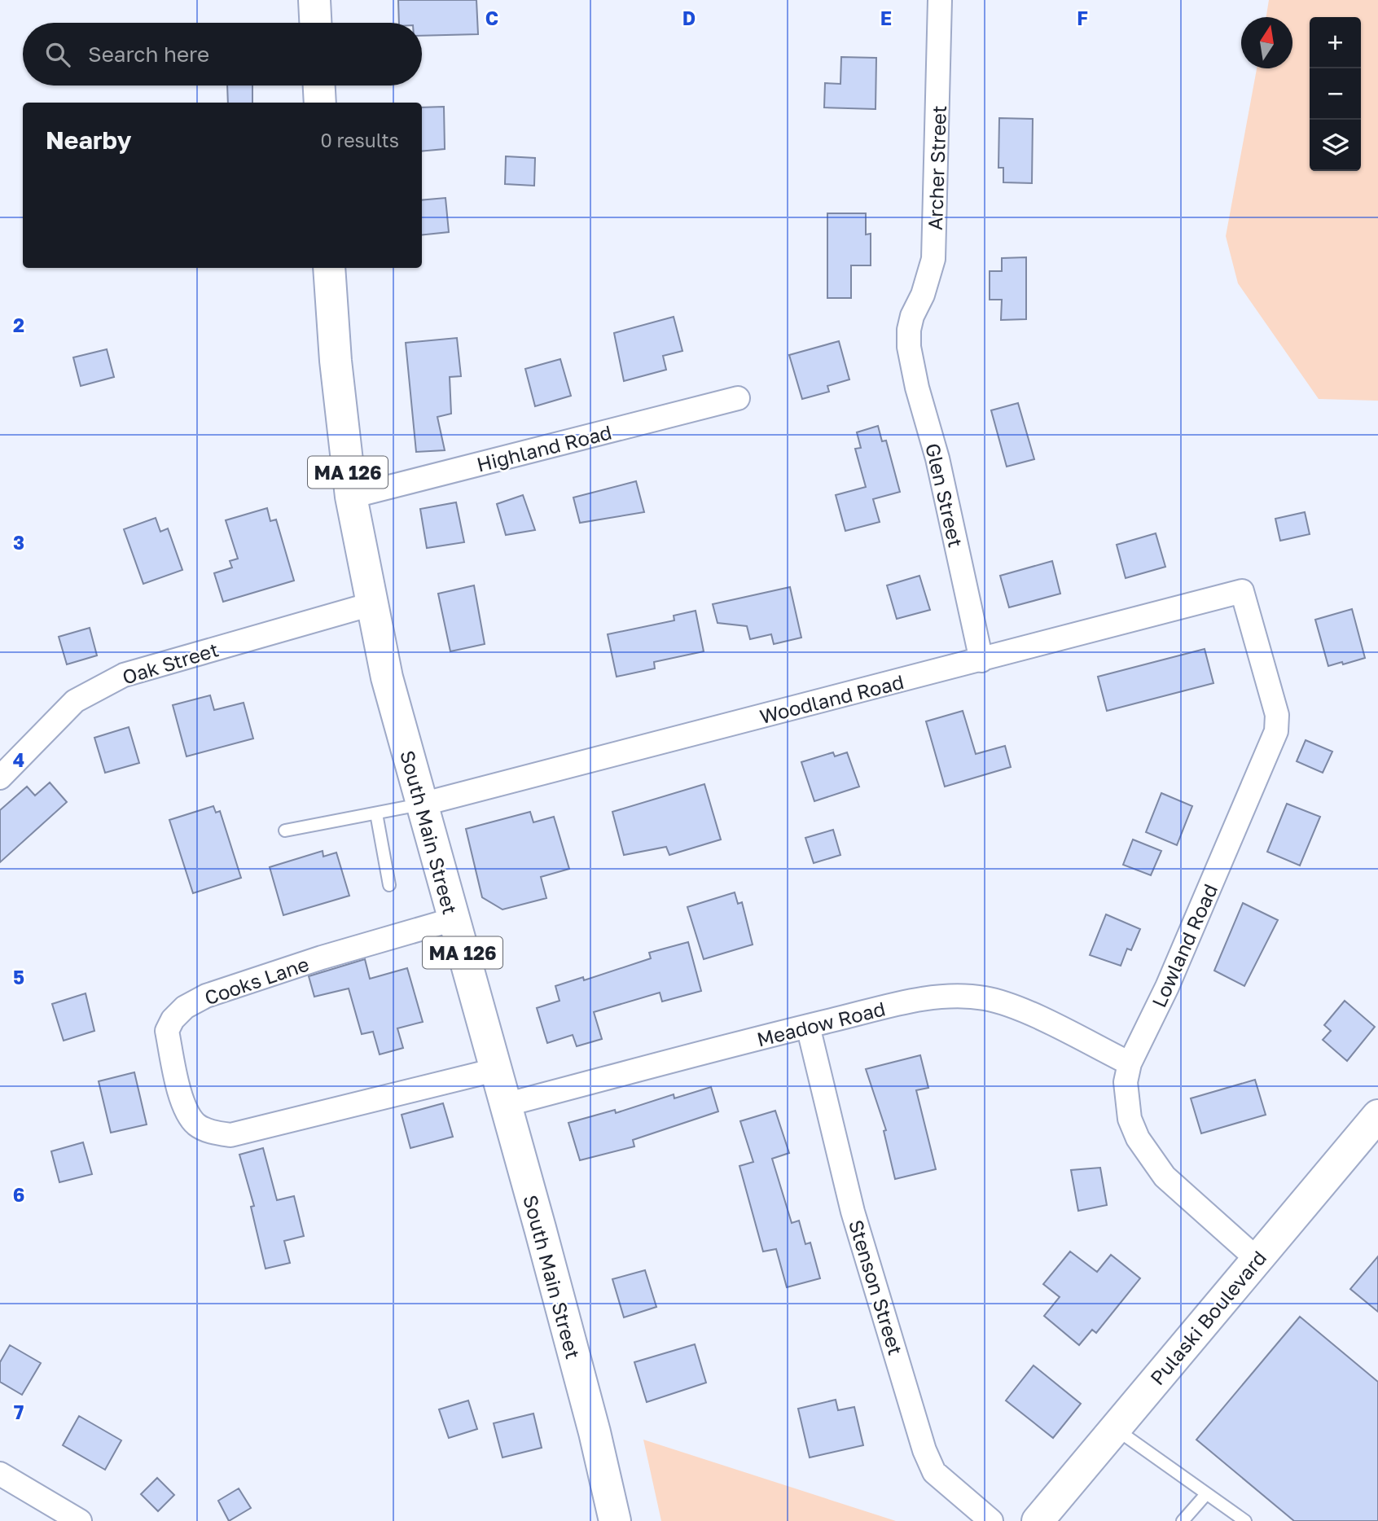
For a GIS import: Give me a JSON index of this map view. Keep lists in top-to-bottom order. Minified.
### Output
{"streets":{"main road":["MA 126","South Main Street","Pulaski Boulevard"],"street":["Archer Street","Highland Road","Glen Street","Oak Street","Woodland Road","Lowland Road","Cooks Lane","Meadow Road","Stenson Street"]},"crossings":[["Archer Street","Glen Street"],["Highland Road","South Main Street"],["Glen Street","Woodland Road"],["Oak Street","South Main Street"],["Woodland Road","South Main Street"],["Woodland Road","Lowland Road"],["South Main Street","Cooks Lane"],["South Main Street","Meadow Road"],["Lowland Road","Meadow Road"],["Lowland Road","Pulaski Boulevard"],["Meadow Road","Stenson Street"]],"north":"top","page":{"map_buttons":["+","−"],"search":"Search here","heading":["Nearby","0 results"]},"grid":{"columns":["C","D","E","F"],"rows":["2","3","4","5","6","7"]}}
